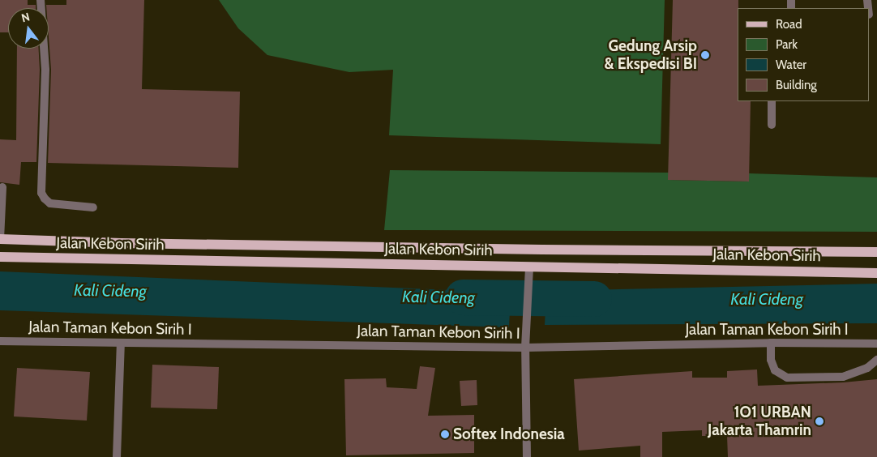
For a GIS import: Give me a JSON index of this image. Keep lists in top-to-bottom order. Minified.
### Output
{"streets":{"main road":["Jalan Kebon Sirih"],"street":["Jalan Taman Kebon Sirih I"]},"water":["Kali Cideng"],"places":["Gedung Arsip & Ekspedisi BI","1O1 URBAN Jakarta Thamrin","Softex Indonesia"],"legend":["Road","Park","Water","Building"],"north":"top"}
